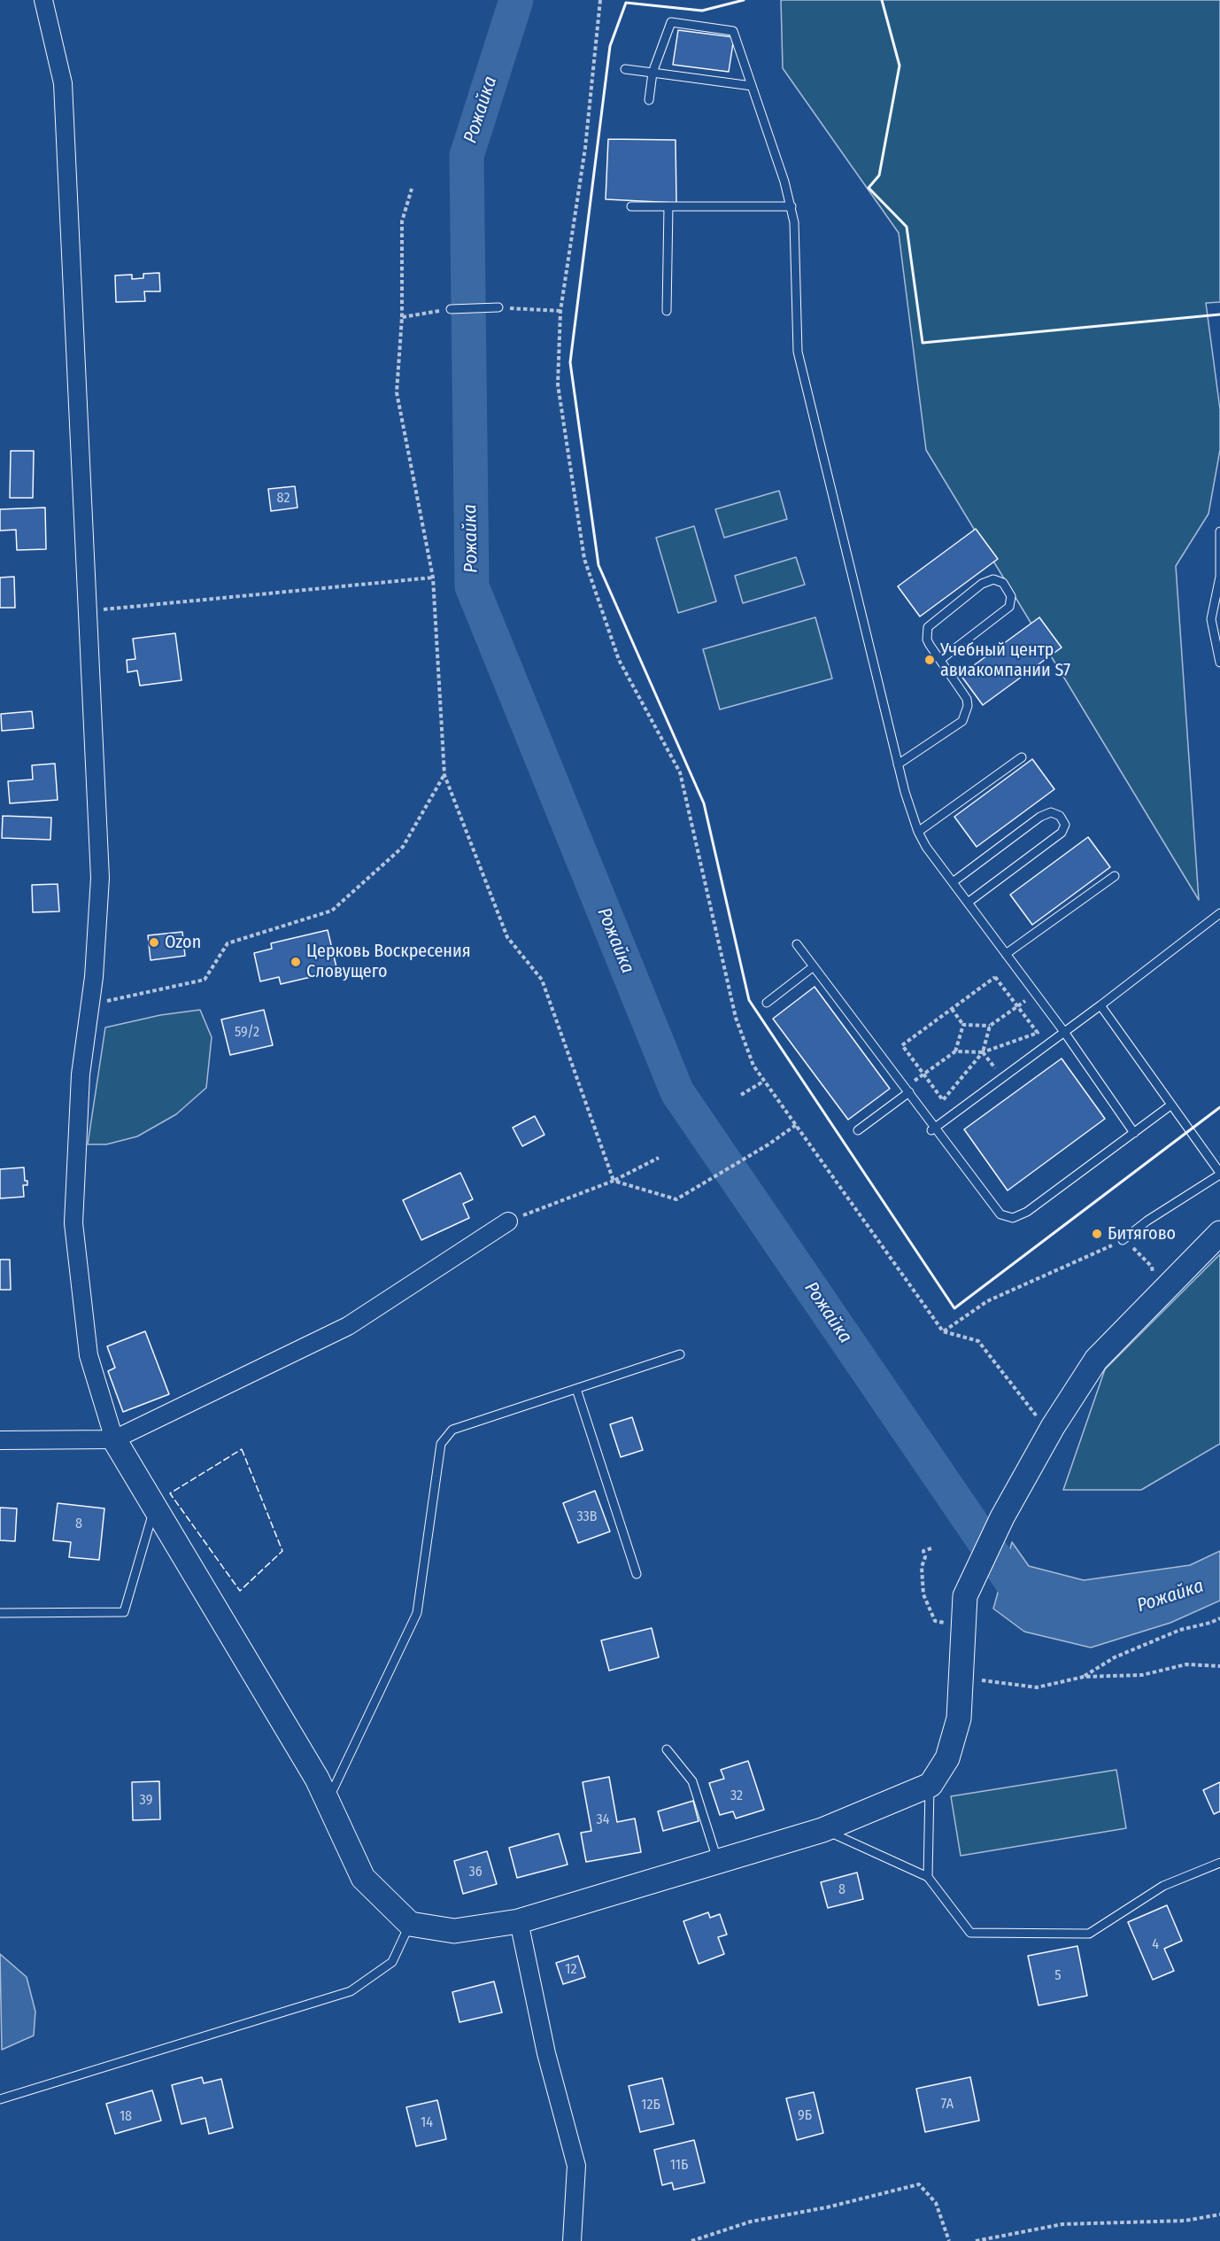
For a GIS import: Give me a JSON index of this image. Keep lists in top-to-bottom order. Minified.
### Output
{"water":["Рожайка"],"places":["Учебный центр авиакомпании S7","Ozon","Церковь Воскресения Словущего","Битягово"],"house_numbers":["82","59/2","33В","8","32","39","34","36","8","4","12","5","7А","12Б","9Б","18","14","11Б"]}
